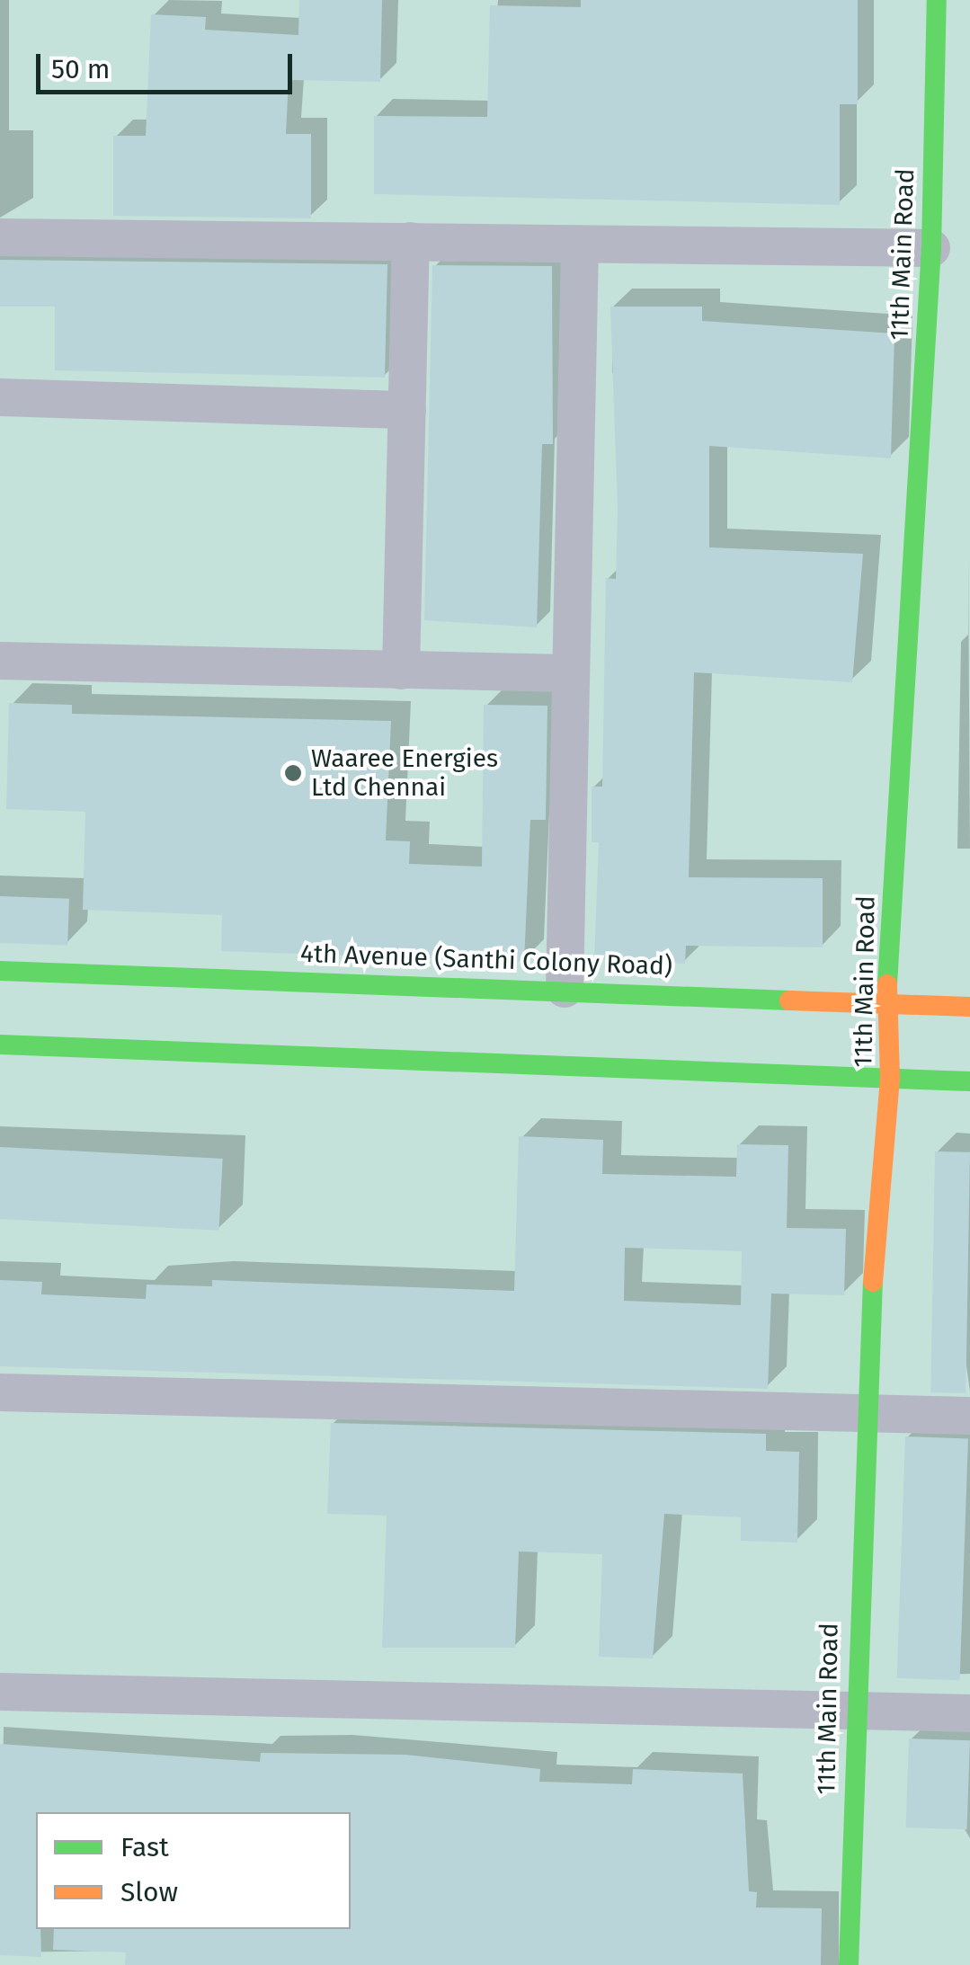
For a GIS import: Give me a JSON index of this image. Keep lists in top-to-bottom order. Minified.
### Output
{"streets":{"street":["11th Main Road","4th Avenue (Santhi Colony Road)"]},"crossings":[["11th Main Road","4th Avenue (Santhi Colony Road)"]],"places":["Waaree Energies Ltd Chennai"],"legend":["Fast","Slow"],"scale_bar":"50 m"}
